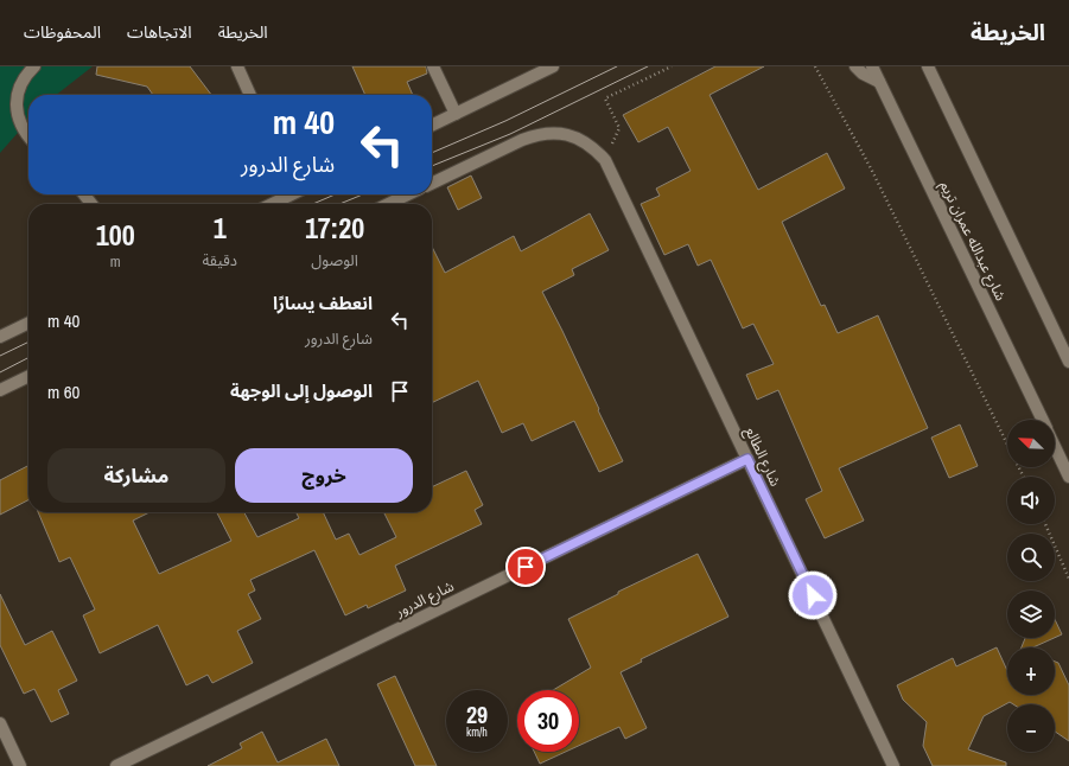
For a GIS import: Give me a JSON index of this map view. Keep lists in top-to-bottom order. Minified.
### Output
{"streets":{"street":["شارع عبدالله عمران تريم","شارع الطالع","شارع الدرور"]},"crossings":[["شارع الطالع","شارع الدرور"]],"north":"top left","page":{"header":"الخريطة","nav":["الخريطة","الاتجاهات","المحفوظات"],"turn":["40 m","شارع الدرور"],"eta":["17:20","الوصول","1","دقيقة","100","m"],"list":[{"name":"انعطف يسارًا","note":"شارع الدرور","value":"40 m"},{"name":"الوصول إلى الوجهة","value":"60 m"}],"map_buttons":["+","−"],"buttons":["خروج","مشاركة"],"speed":"29 km/h","limit":"30"}}
